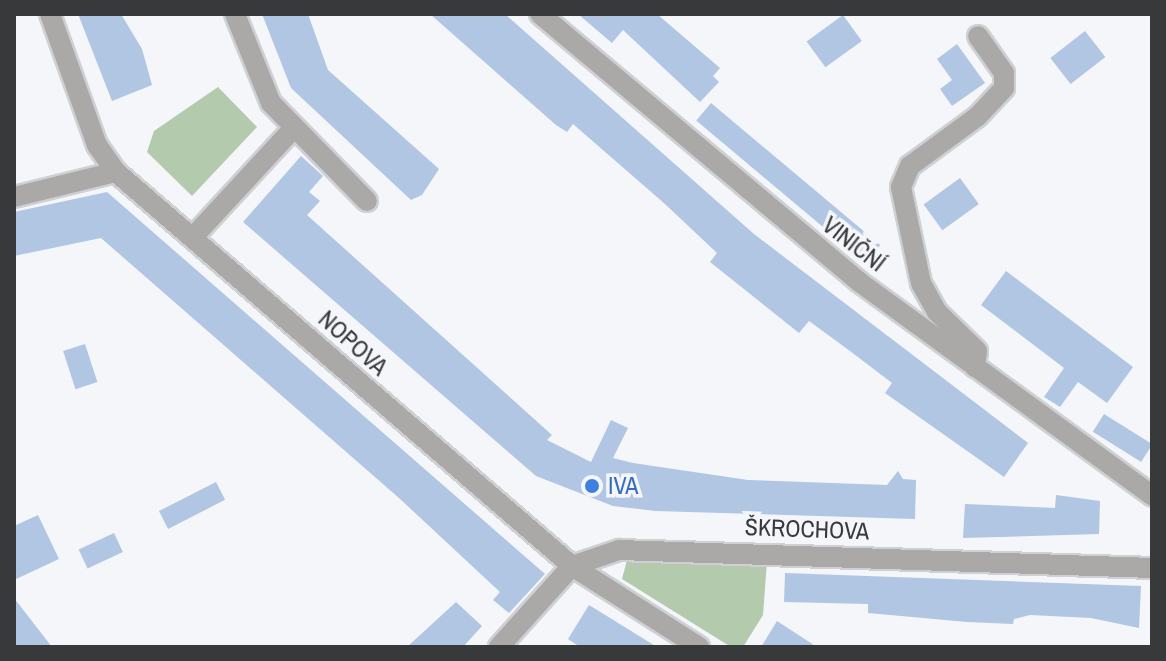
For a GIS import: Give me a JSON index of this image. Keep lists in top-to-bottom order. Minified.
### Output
{"streets":{"street":["VINIČNÍ","NOPOVA","ŠKROCHOVA"]},"crossings":[["NOPOVA","ŠKROCHOVA"]],"places":["IVA"]}
